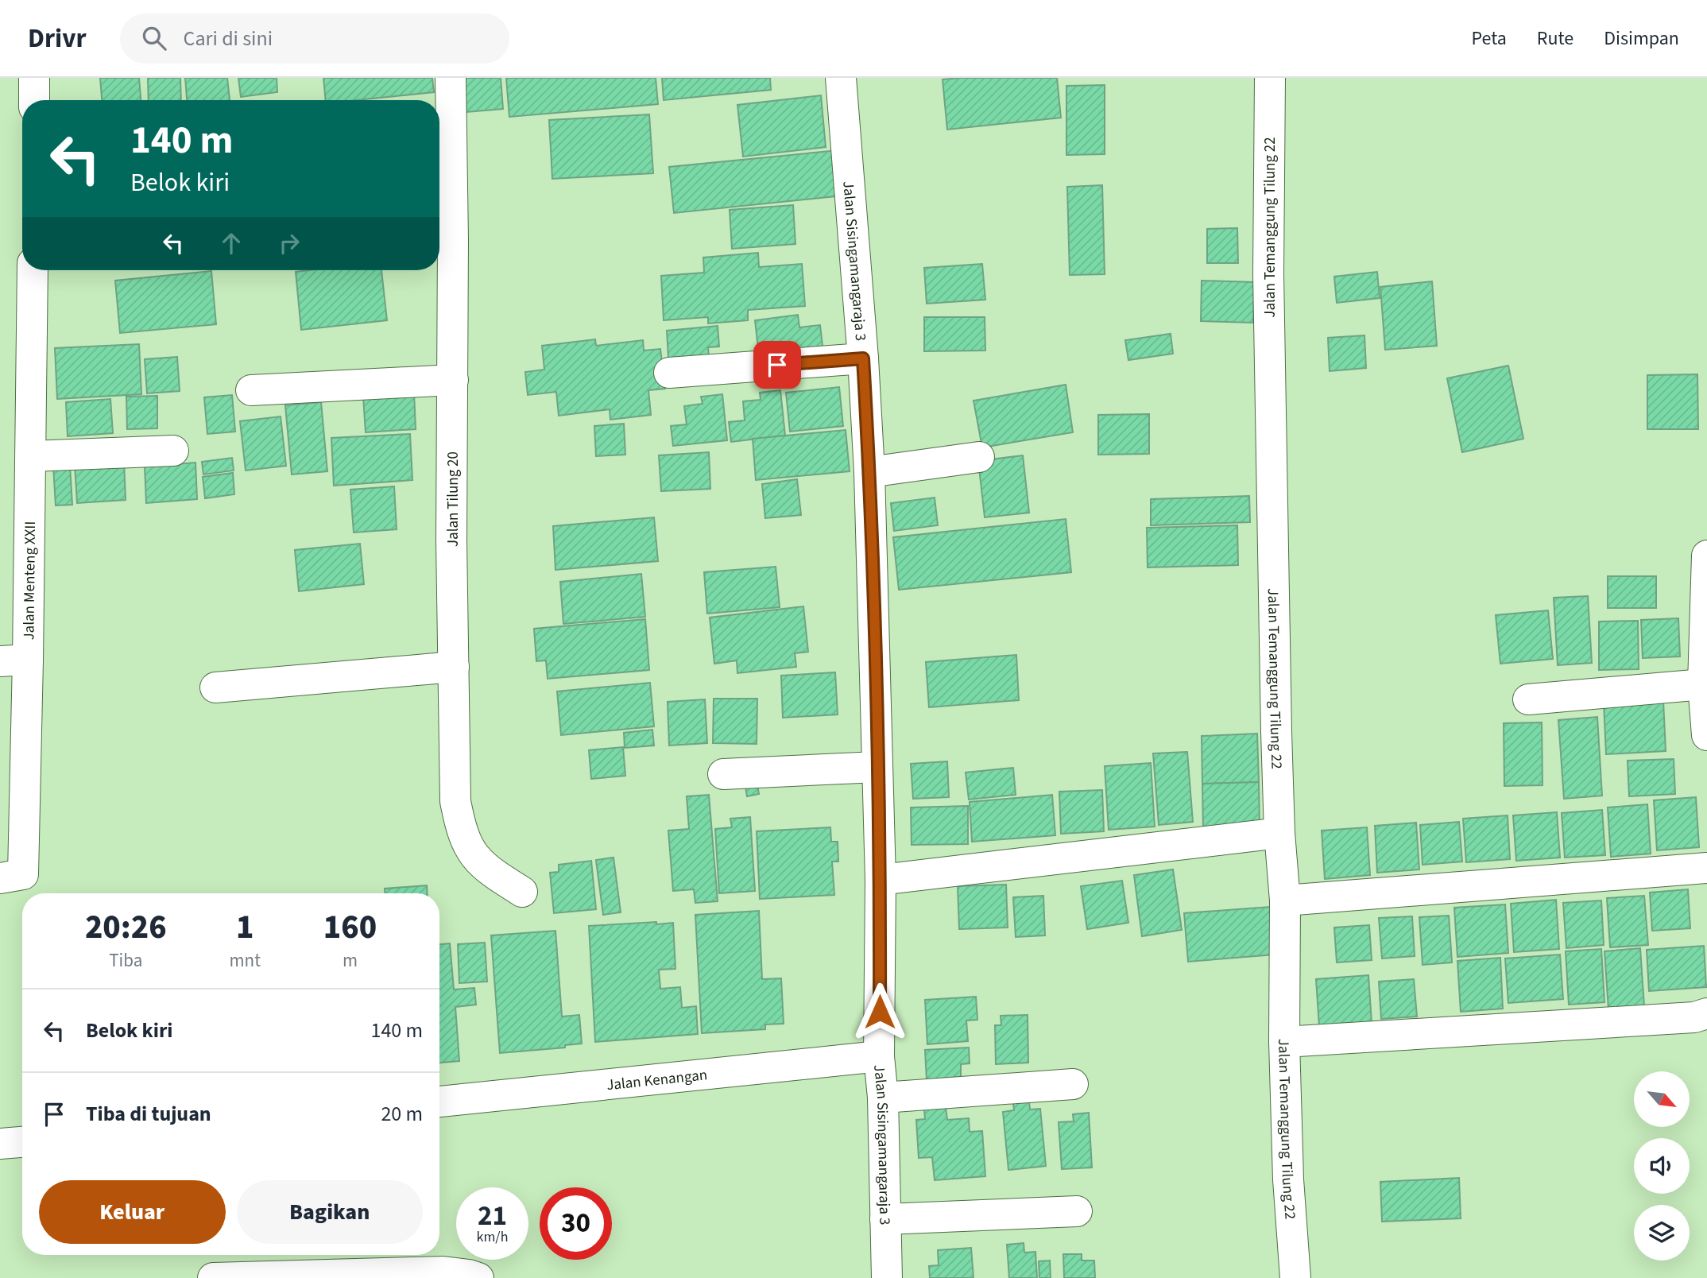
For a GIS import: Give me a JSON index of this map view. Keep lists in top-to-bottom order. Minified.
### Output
{"streets":{"street":["Jalan Temanggung Tilung 22","Jalan Sisingamangaraja 3","Jalan Tilung 20","Jalan Menteng XXII","Jalan Kenangan"]},"crossings":[["Jalan Sisingamangaraja 3","Jalan Kenangan"]],"north":"bottom right","page":{"header":"Drivr","search":"Cari di sini","nav":["Peta","Rute","Disimpan"],"turn":["140 m","Belok kiri"],"eta":["20:26","Tiba","1","mnt","160","m"],"list":[{"name":"Belok kiri","value":"140 m"},{"name":"Tiba di tujuan","value":"20 m"}],"buttons":["Keluar","Bagikan"],"speed":"21 km/h","limit":"30"}}
